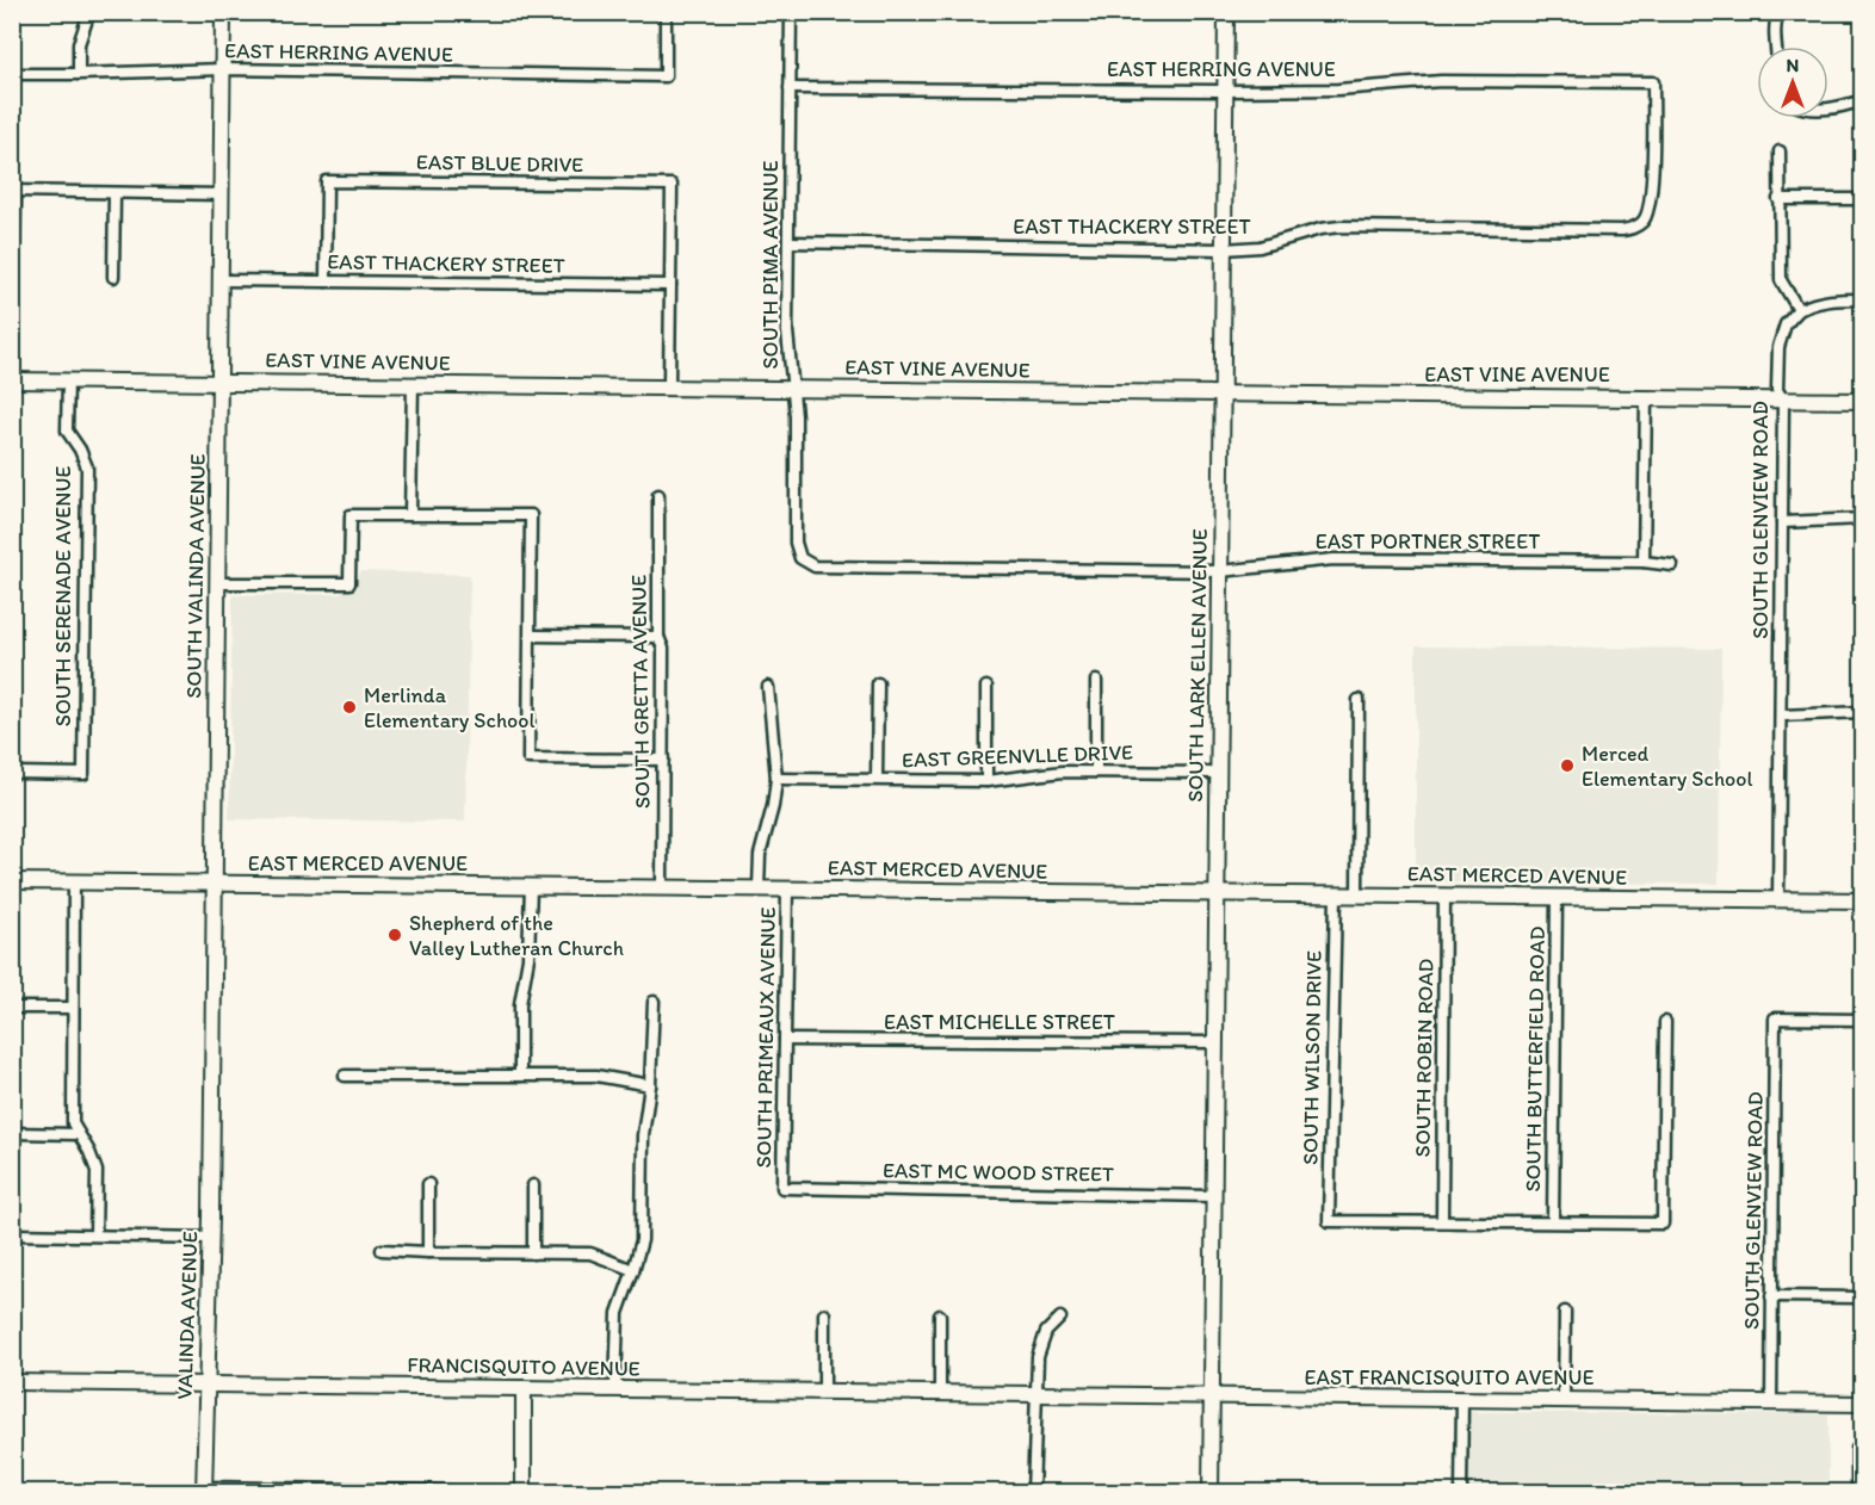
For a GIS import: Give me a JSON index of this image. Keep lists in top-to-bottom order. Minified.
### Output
{"streets":{"street":["EAST HERRING AVENUE","EAST BLUE DRIVE","EAST THACKERY STREET","SOUTH PIMA AVENUE","EAST VINE AVENUE","SOUTH GLENVIEW ROAD","EAST PORTNER STREET","SOUTH VALINDA AVENUE","SOUTH SERENADE AVENUE","SOUTH LARK ELLEN AVENUE","SOUTH GRETTA AVENUE","EAST GREENVLLE DRIVE","EAST MERCED AVENUE","EAST MICHELLE STREET","SOUTH PRIMEAUX AVENUE","SOUTH WILSON DRIVE","SOUTH ROBIN ROAD","SOUTH BUTTERFIELD ROAD","EAST MC WOOD STREET","VALINDA AVENUE","FRANCISQUITO AVENUE","EAST FRANCISQUITO AVENUE"]},"crossings":[["EAST HERRING AVENUE","EAST THACKERY STREET"],["EAST HERRING AVENUE","SOUTH PIMA AVENUE"],["EAST HERRING AVENUE","SOUTH VALINDA AVENUE"],["EAST HERRING AVENUE","SOUTH LARK ELLEN AVENUE"],["EAST BLUE DRIVE","EAST THACKERY STREET"],["EAST THACKERY STREET","SOUTH PIMA AVENUE"],["EAST THACKERY STREET","SOUTH VALINDA AVENUE"],["EAST THACKERY STREET","SOUTH LARK ELLEN AVENUE"],["SOUTH PIMA AVENUE","EAST VINE AVENUE"],["SOUTH PIMA AVENUE","EAST PORTNER STREET"],["EAST VINE AVENUE","SOUTH GLENVIEW ROAD"],["EAST VINE AVENUE","SOUTH VALINDA AVENUE"],["EAST VINE AVENUE","SOUTH SERENADE AVENUE"],["EAST VINE AVENUE","SOUTH LARK ELLEN AVENUE"],["SOUTH GLENVIEW ROAD","EAST MERCED AVENUE"],["SOUTH GLENVIEW ROAD","EAST FRANCISQUITO AVENUE"],["EAST PORTNER STREET","SOUTH LARK ELLEN AVENUE"],["SOUTH VALINDA AVENUE","EAST MERCED AVENUE"],["SOUTH VALINDA AVENUE","VALINDA AVENUE"],["SOUTH LARK ELLEN AVENUE","EAST GREENVLLE DRIVE"],["SOUTH LARK ELLEN AVENUE","EAST MERCED AVENUE"],["SOUTH LARK ELLEN AVENUE","EAST MICHELLE STREET"],["SOUTH LARK ELLEN AVENUE","EAST MC WOOD STREET"],["SOUTH LARK ELLEN AVENUE","EAST FRANCISQUITO AVENUE"],["SOUTH GRETTA AVENUE","EAST MERCED AVENUE"],["EAST MERCED AVENUE","SOUTH PRIMEAUX AVENUE"],["EAST MERCED AVENUE","SOUTH WILSON DRIVE"],["EAST MERCED AVENUE","SOUTH ROBIN ROAD"],["EAST MERCED AVENUE","SOUTH BUTTERFIELD ROAD"],["EAST MICHELLE STREET","SOUTH PRIMEAUX AVENUE"],["SOUTH PRIMEAUX AVENUE","EAST MC WOOD STREET"],["SOUTH WILSON DRIVE","SOUTH ROBIN ROAD"],["VALINDA AVENUE","FRANCISQUITO AVENUE"],["FRANCISQUITO AVENUE","EAST FRANCISQUITO AVENUE"]],"places":["Merlinda Elementary School","Merced Elementary School","Shepherd of the Valley Lutheran Church"],"north":"top"}
